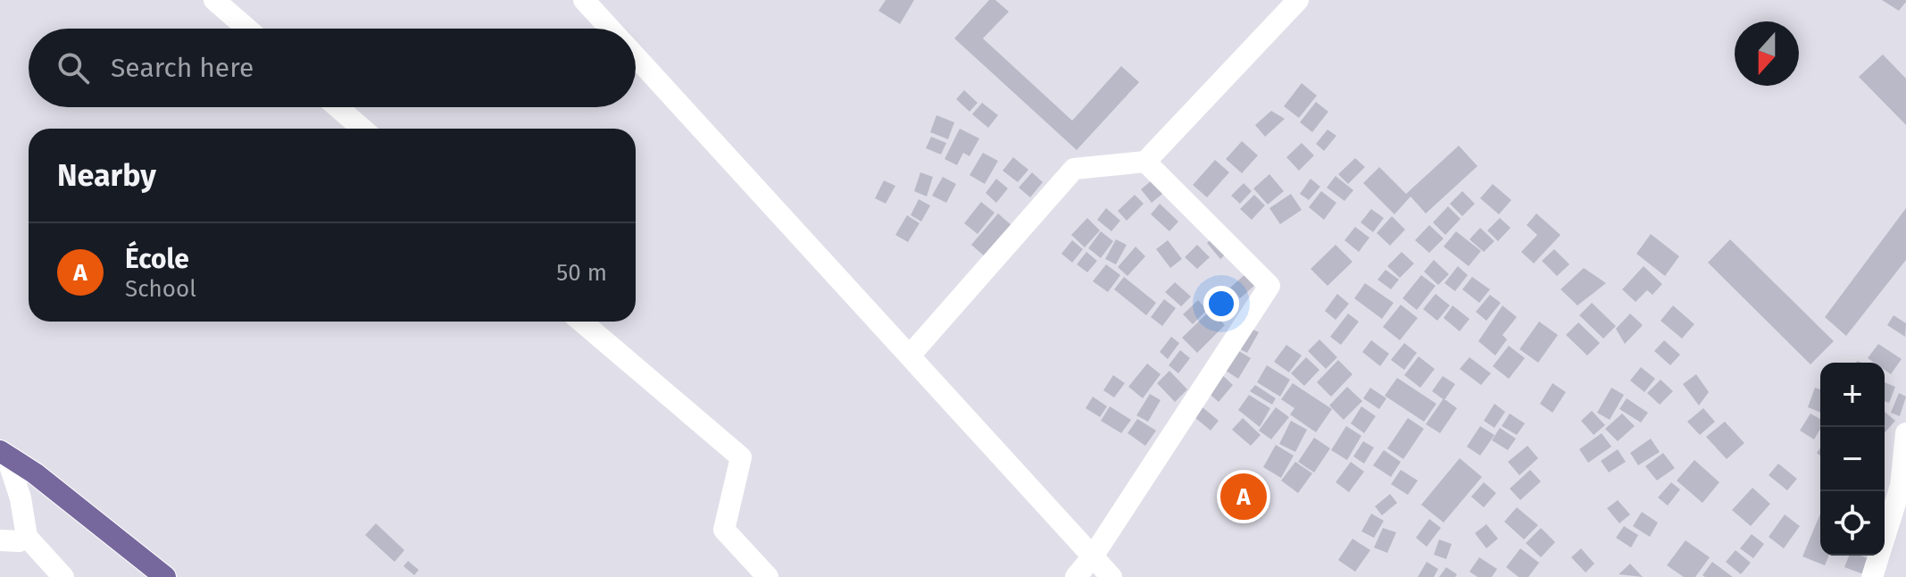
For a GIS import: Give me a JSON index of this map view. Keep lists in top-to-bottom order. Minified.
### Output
{"north":"bottom","page":{"search":"Search here","heading":"Nearby","list":[{"mark":"A","name":"École","note":"School","value":"50 m"}],"map_buttons":["+","−"],"pins":"A"}}
